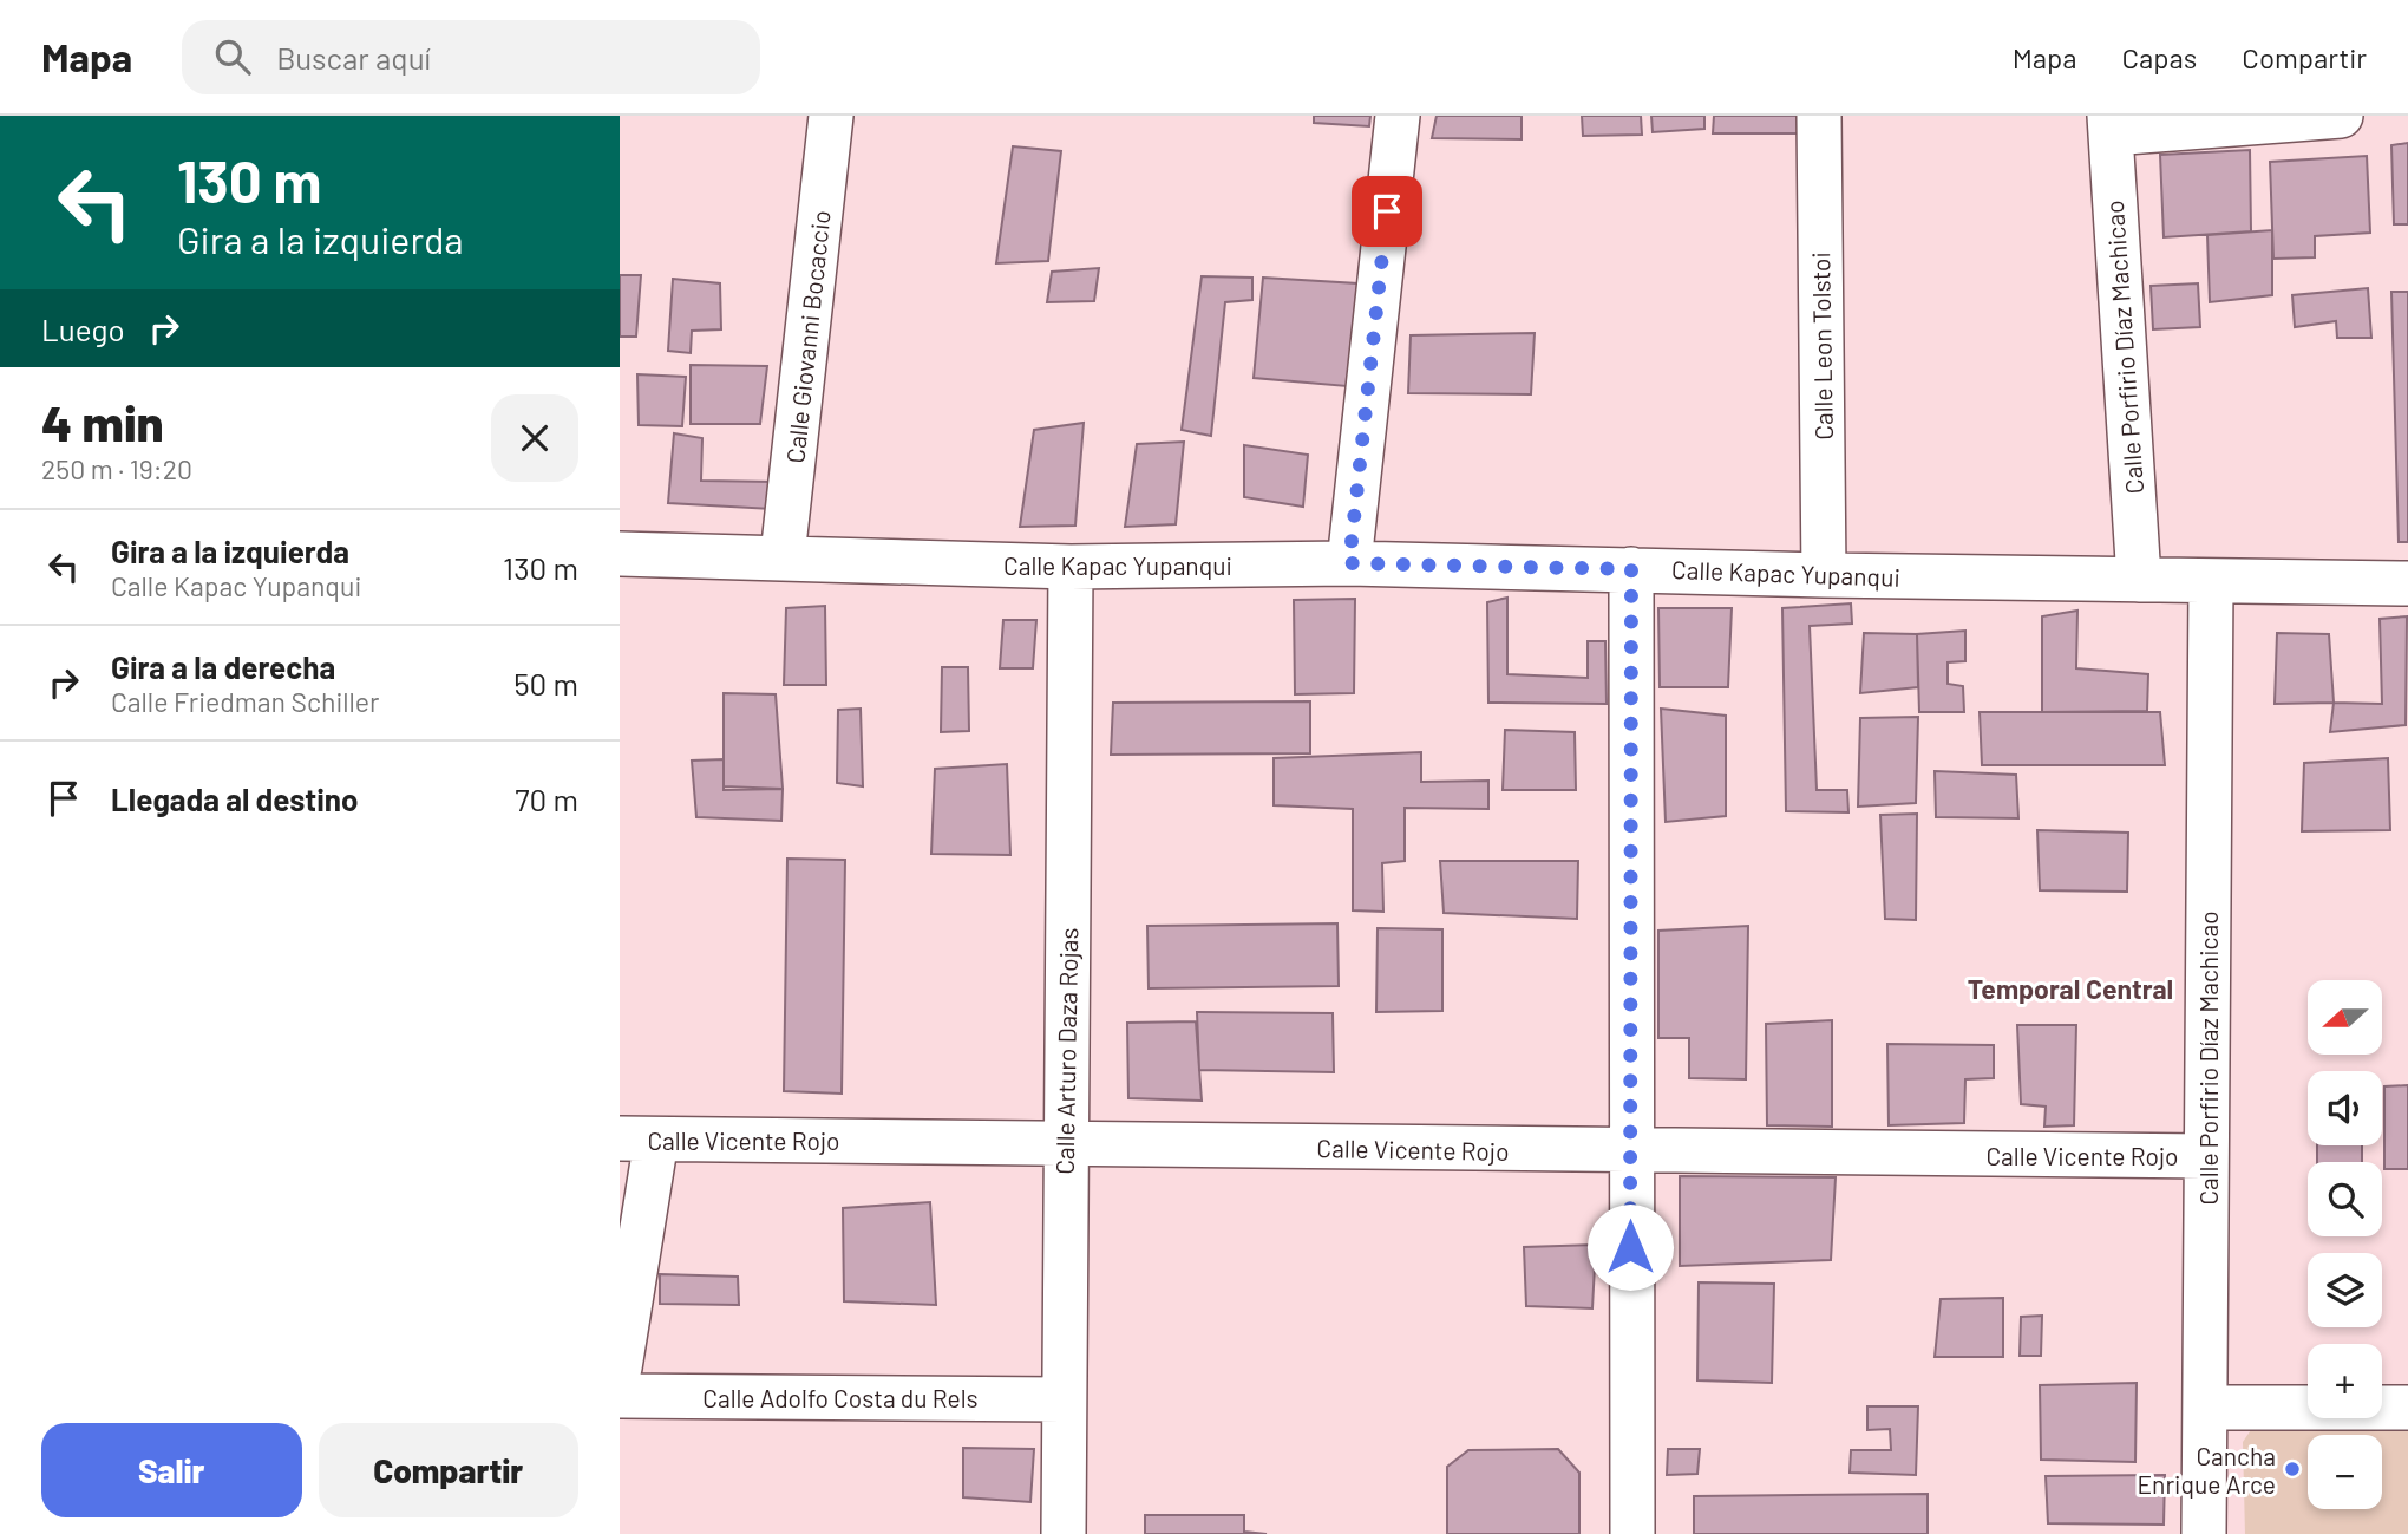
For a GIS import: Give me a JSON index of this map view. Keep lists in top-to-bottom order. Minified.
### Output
{"streets":{"street":["Calle Giovanni Bocaccio","Calle Leon Tolstoi","Calle Porfirio Díaz Machicao","Calle Kapac Yupanqui","Calle Arturo Daza Rojas","Calle Vicente Rojo","Calle Adolfo Costa du Rels"]},"crossings":[["Calle Giovanni Bocaccio","Calle Kapac Yupanqui"],["Calle Leon Tolstoi","Calle Kapac Yupanqui"],["Calle Porfirio Díaz Machicao","Calle Kapac Yupanqui"],["Calle Porfirio Díaz Machicao","Calle Vicente Rojo"],["Calle Kapac Yupanqui","Calle Arturo Daza Rojas"],["Calle Arturo Daza Rojas","Calle Vicente Rojo"],["Calle Arturo Daza Rojas","Calle Adolfo Costa du Rels"]],"districts":["Temporal Central"],"places":["Cancha Enrique Arce"],"north":"left","page":{"header":"Mapa","search":"Buscar aquí","nav":["Mapa","Capas","Compartir"],"turn":["130 m","Gira a la izquierda"],"then":"Luego","heading":["4 min","250 m · 19:20"],"list":[{"name":"Gira a la izquierda","note":"Calle Kapac Yupanqui","value":"130 m"},{"name":"Gira a la derecha","note":"Calle Friedman Schiller","value":"50 m"},{"name":"Llegada al destino","value":"70 m"}],"map_buttons":["+","−"],"buttons":["Salir","Compartir"]}}
